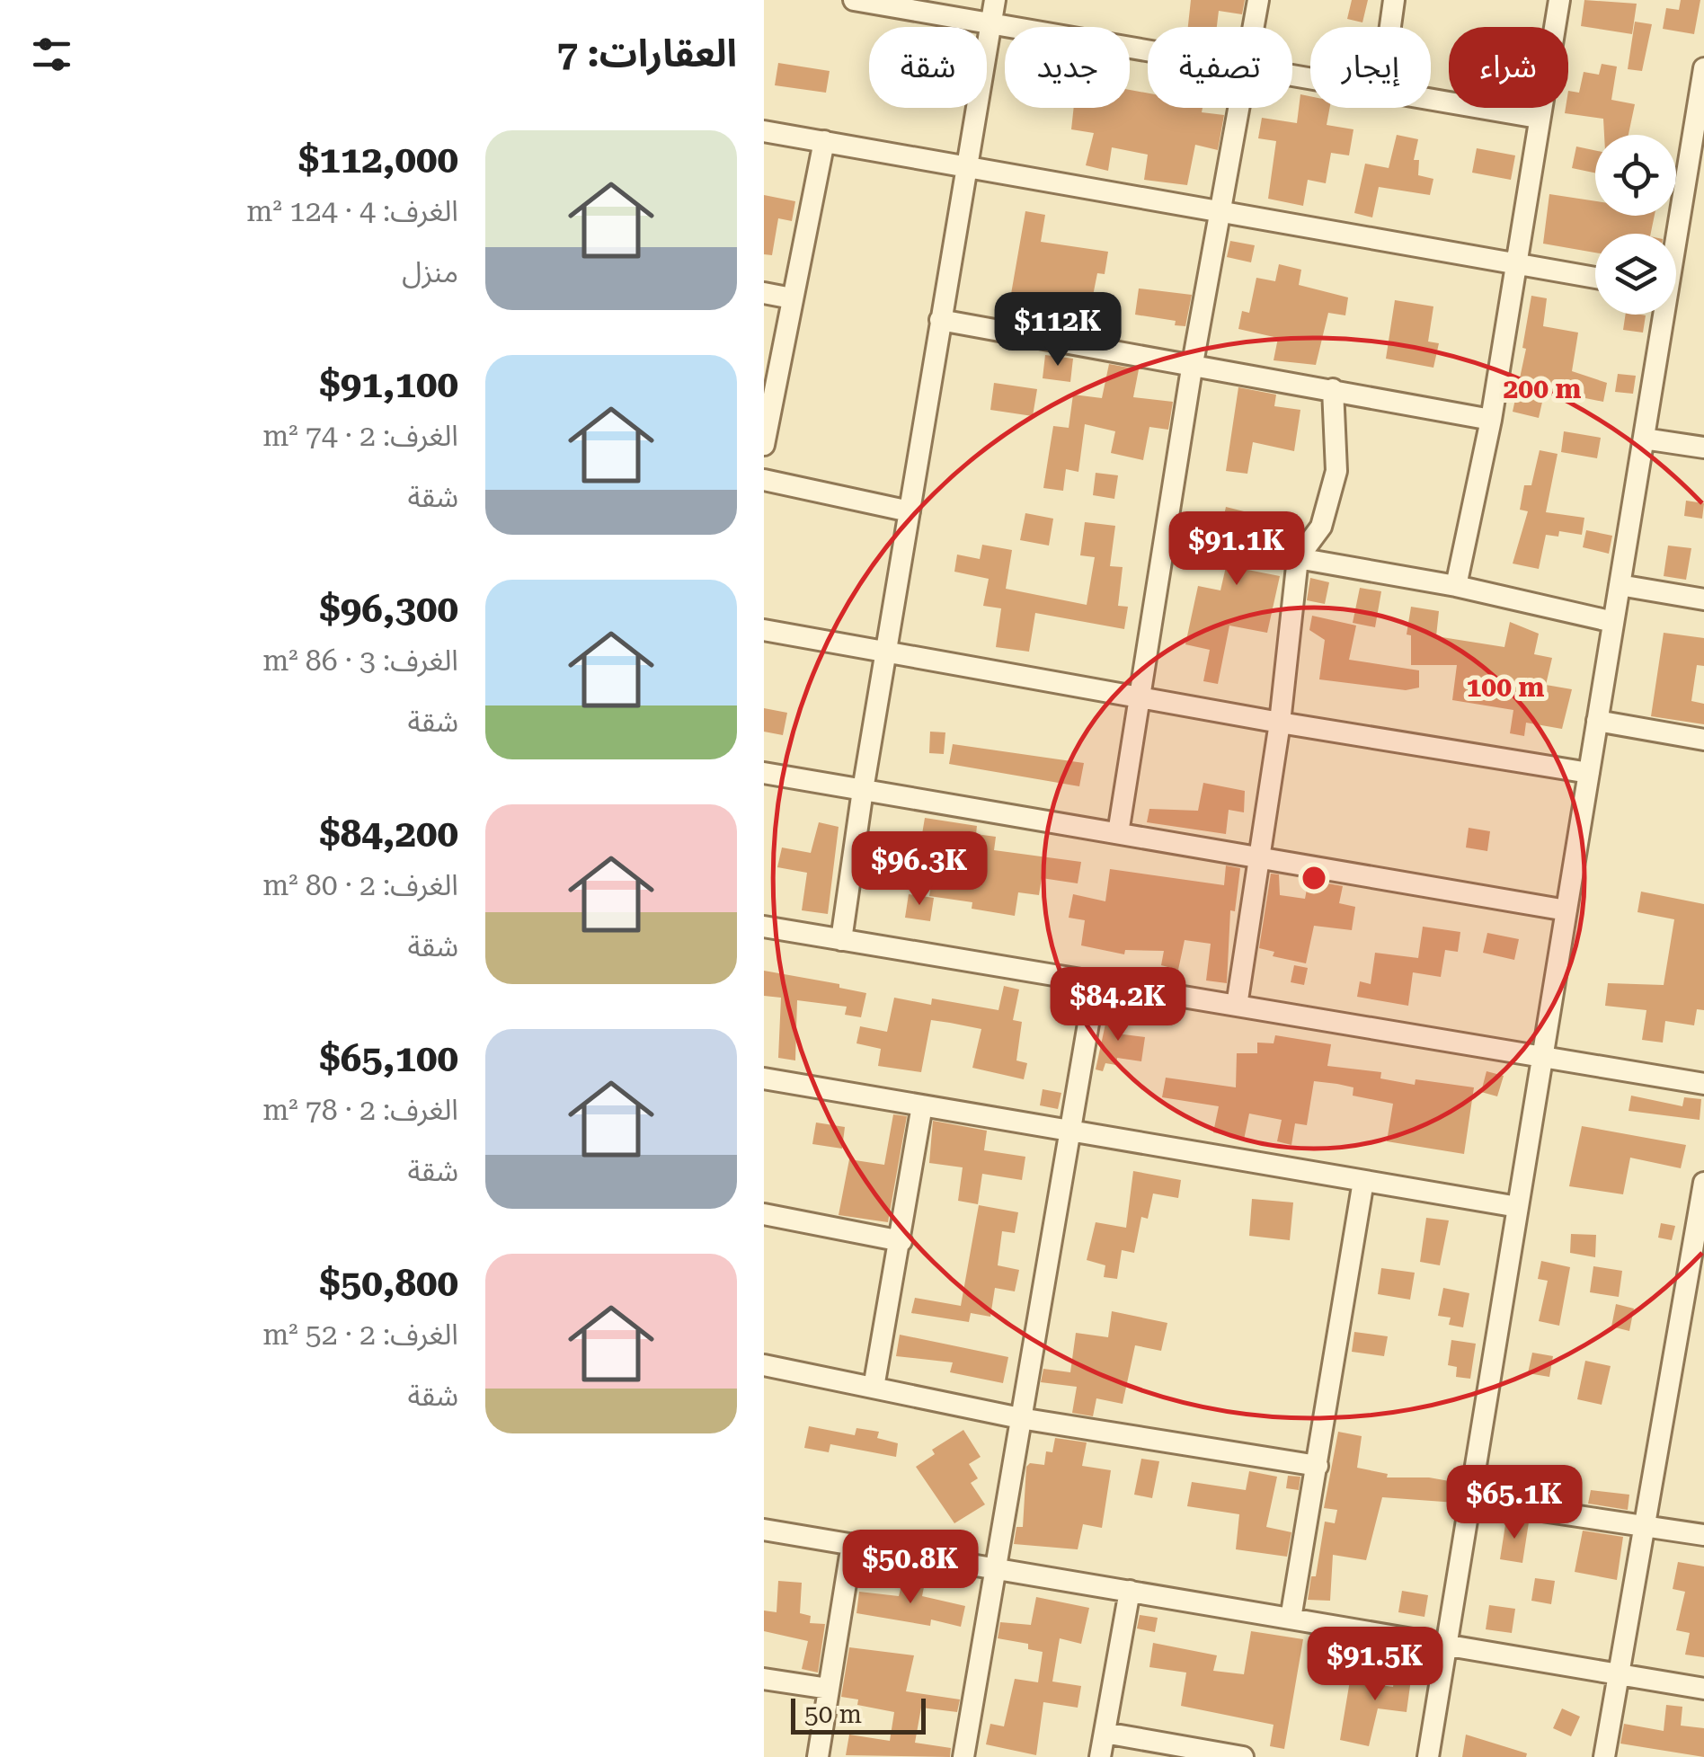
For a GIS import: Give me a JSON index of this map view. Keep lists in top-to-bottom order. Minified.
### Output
{"scale_bar":"50 m","page":{"heading":"العقارات: 7","chip":["شراء","إيجار","تصفية","جديد","شقة"],"list":[{"name":"$112,000","note":"الغرف: 4 · 124 m² · منزل"},{"name":"$91,100","note":"الغرف: 2 · 74 m² · شقة"},{"name":"$96,300","note":"الغرف: 3 · 86 m² · شقة"},{"name":"$84,200","note":"الغرف: 2 · 80 m² · شقة"},{"name":"$65,100","note":"الغرف: 2 · 78 m² · شقة"},{"name":"$50,800","note":"الغرف: 2 · 52 m² · شقة"}],"price":["$112K","$91.1K","$96.3K","$84.2K","$65.1K","$50.8K","$91.5K"],"scale":"50 m"},"rings":["200 m","100 m"]}
